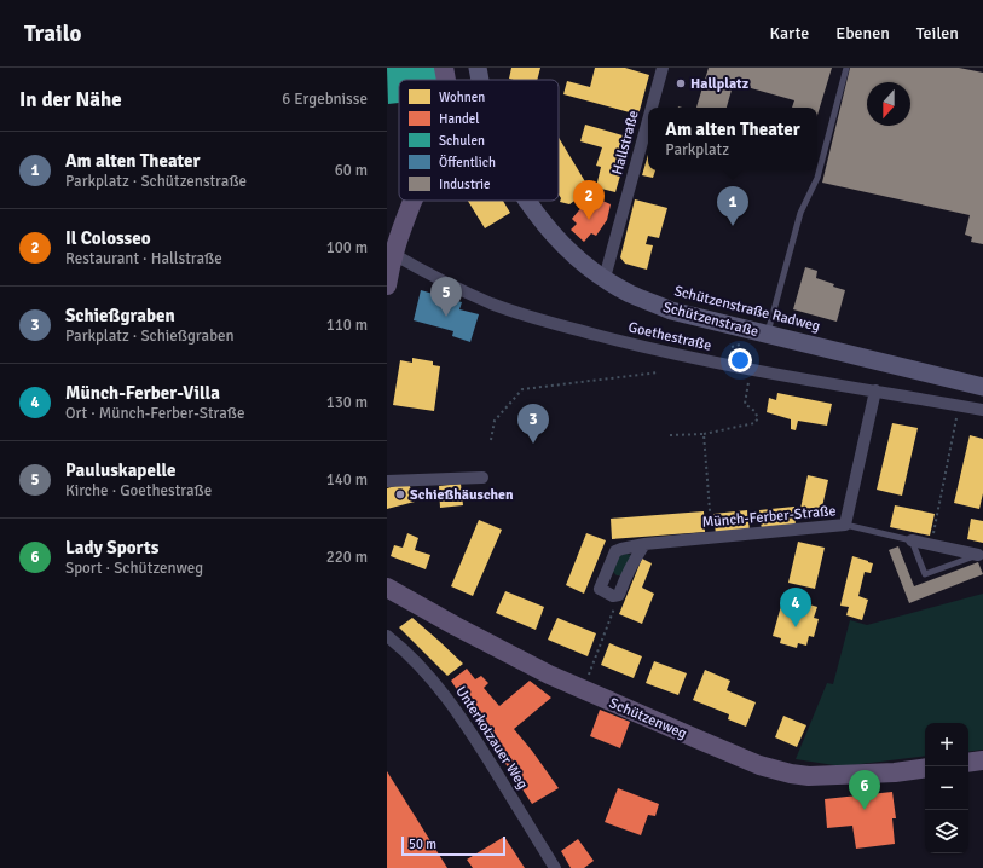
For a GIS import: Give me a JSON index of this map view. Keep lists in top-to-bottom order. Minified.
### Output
{"streets":{"main road":["Schützenweg"],"street":["Hallstraße","Schützenstraße","Goethestraße","Münch-Ferber-Straße","Unterkotzauer Weg"]},"crossings":[["Hallstraße","Schützenstraße"],["Goethestraße","Münch-Ferber-Straße"]],"places":["Hallplatz","Schießhäuschen"],"legend":["Wohnen","Handel","Schulen","Öffentlich","Industrie"],"scale_bar":"50 m","north":"bottom","page":{"header":"Trailo","nav":["Karte","Ebenen","Teilen"],"heading":["In der Nähe","6 Ergebnisse"],"popup":["Am alten Theater","Parkplatz"],"list":[{"mark":"1","name":"Am alten Theater","note":"Parkplatz · Schützenstraße","value":"60 m"},{"mark":"2","name":"Il Colosseo","note":"Restaurant · Hallstraße","value":"100 m"},{"mark":"3","name":"Schießgraben","note":"Parkplatz · Schießgraben","value":"110 m"},{"mark":"4","name":"Münch-Ferber-Villa","note":"Ort · Münch-Ferber-Straße","value":"130 m"},{"mark":"5","name":"Pauluskapelle","note":"Kirche · Goethestraße","value":"140 m"},{"mark":"6","name":"Lady Sports","note":"Sport · Schützenweg","value":"220 m"}],"pins":["2","1","5","3","4","6"],"map_buttons":["+","−"],"scale":"50 m"}}
